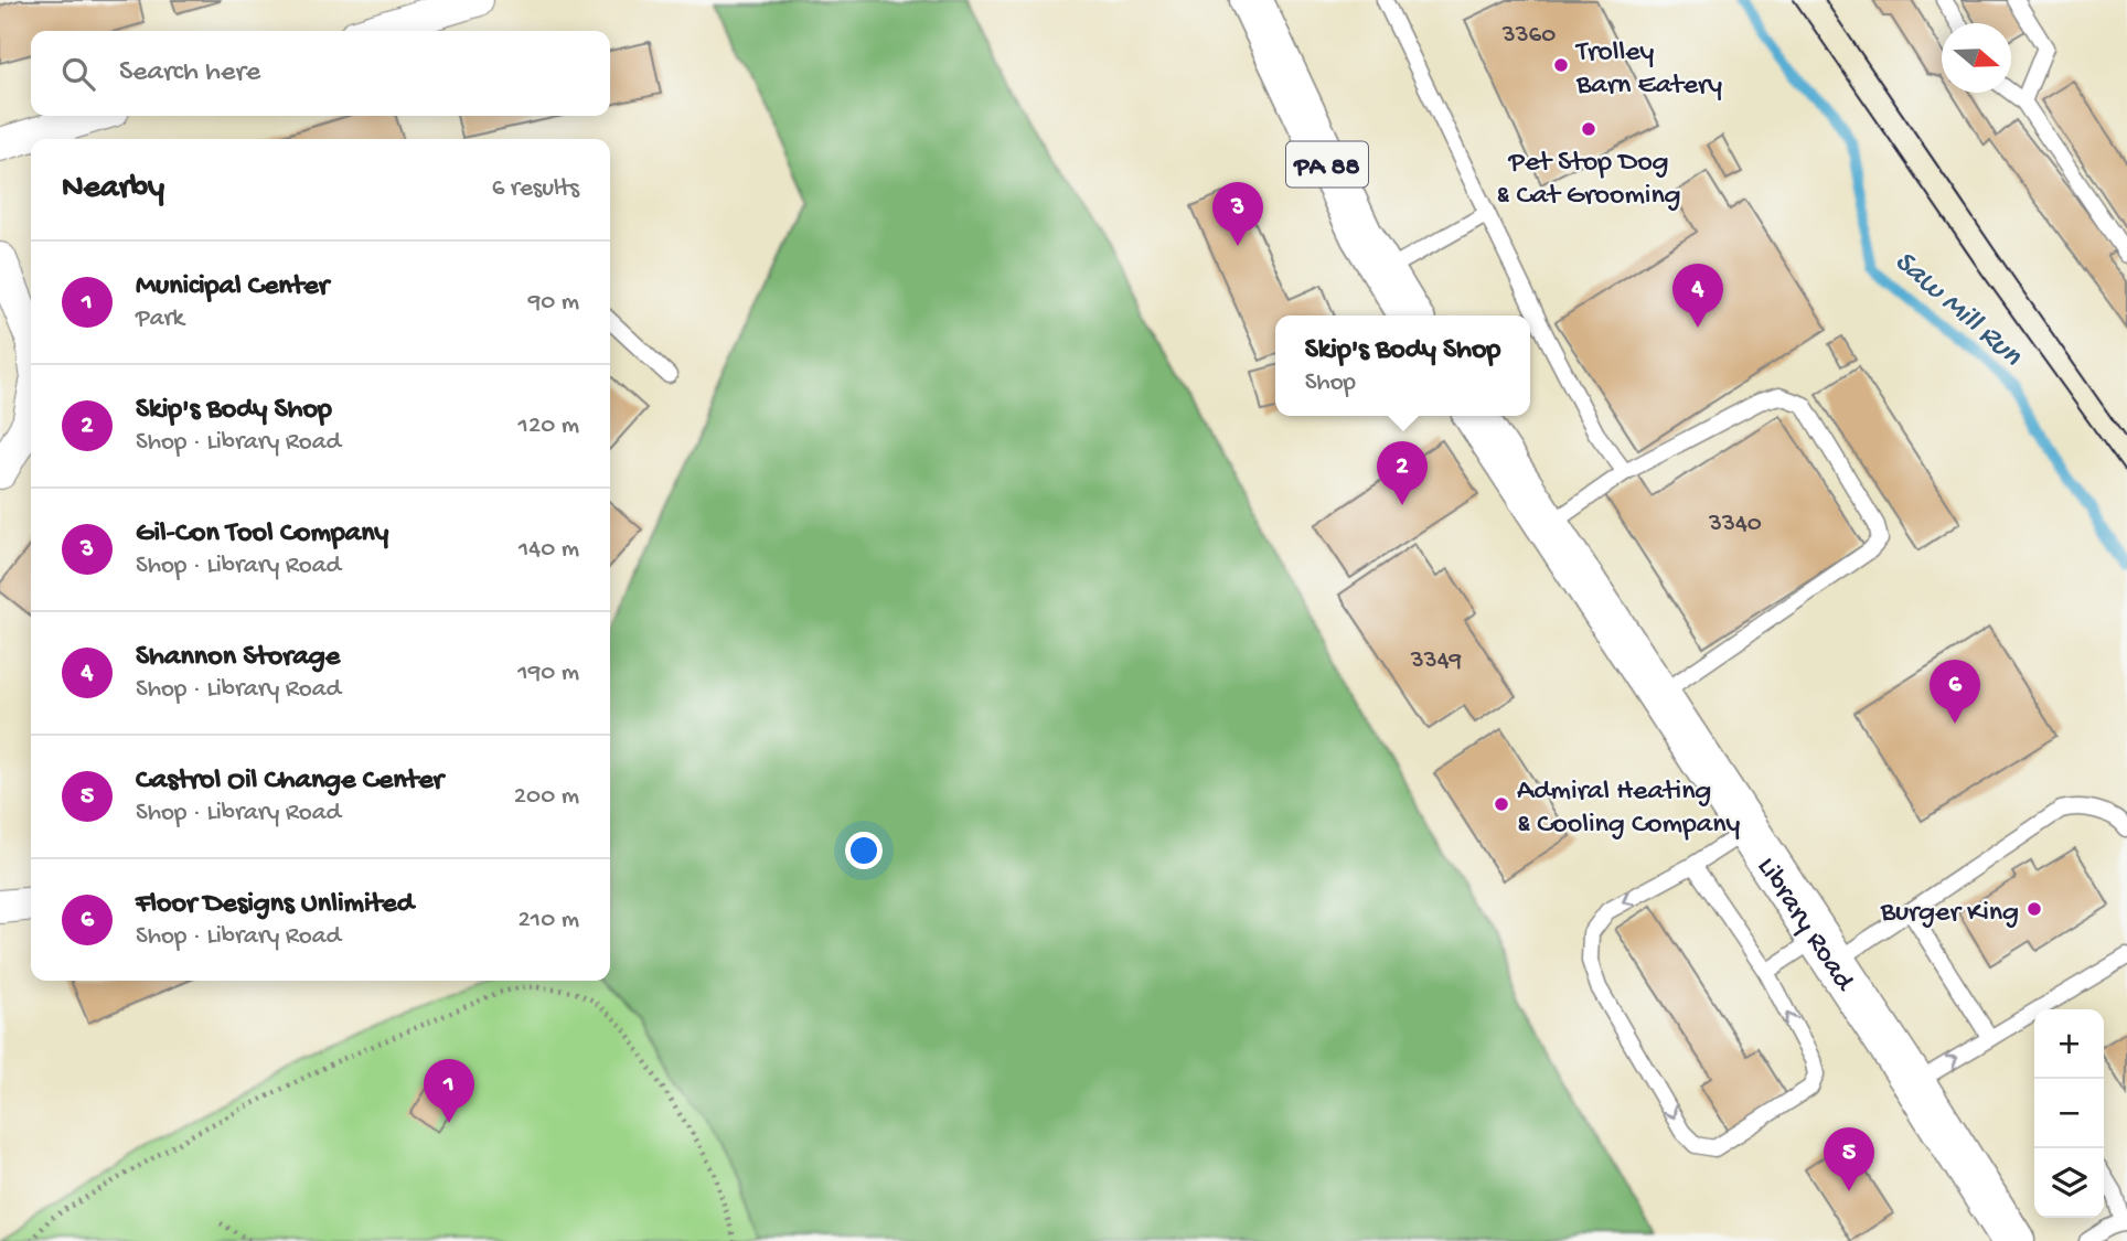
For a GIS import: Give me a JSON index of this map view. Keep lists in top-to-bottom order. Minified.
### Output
{"streets":{"main road":["PA 88","Library Road"]},"water":["Saw Mill Run"],"places":["Trolley Barn Eatery","Pet Stop Dog & Cat Grooming","Admiral Heating & Cooling Company","Burger King"],"house_numbers":["3360","3340","3349"],"north":"right","page":{"search":"Search here","heading":["Nearby","6 results"],"pins":["3","4","2","6","1","5"],"list":[{"mark":"1","name":"Municipal Center","note":"Park","value":"90 m"},{"mark":"2","name":"Skip's Body Shop","note":"Shop · Library Road","value":"120 m"},{"mark":"3","name":"Gil-Con Tool Company","note":"Shop · Library Road","value":"140 m"},{"mark":"4","name":"Shannon Storage","note":"Shop · Library Road","value":"190 m"},{"mark":"5","name":"Castrol Oil Change Center","note":"Shop · Library Road","value":"200 m"},{"mark":"6","name":"Floor Designs Unlimited","note":"Shop · Library Road","value":"210 m"}],"popup":["Skip's Body Shop","Shop"],"map_buttons":["+","−"]}}
